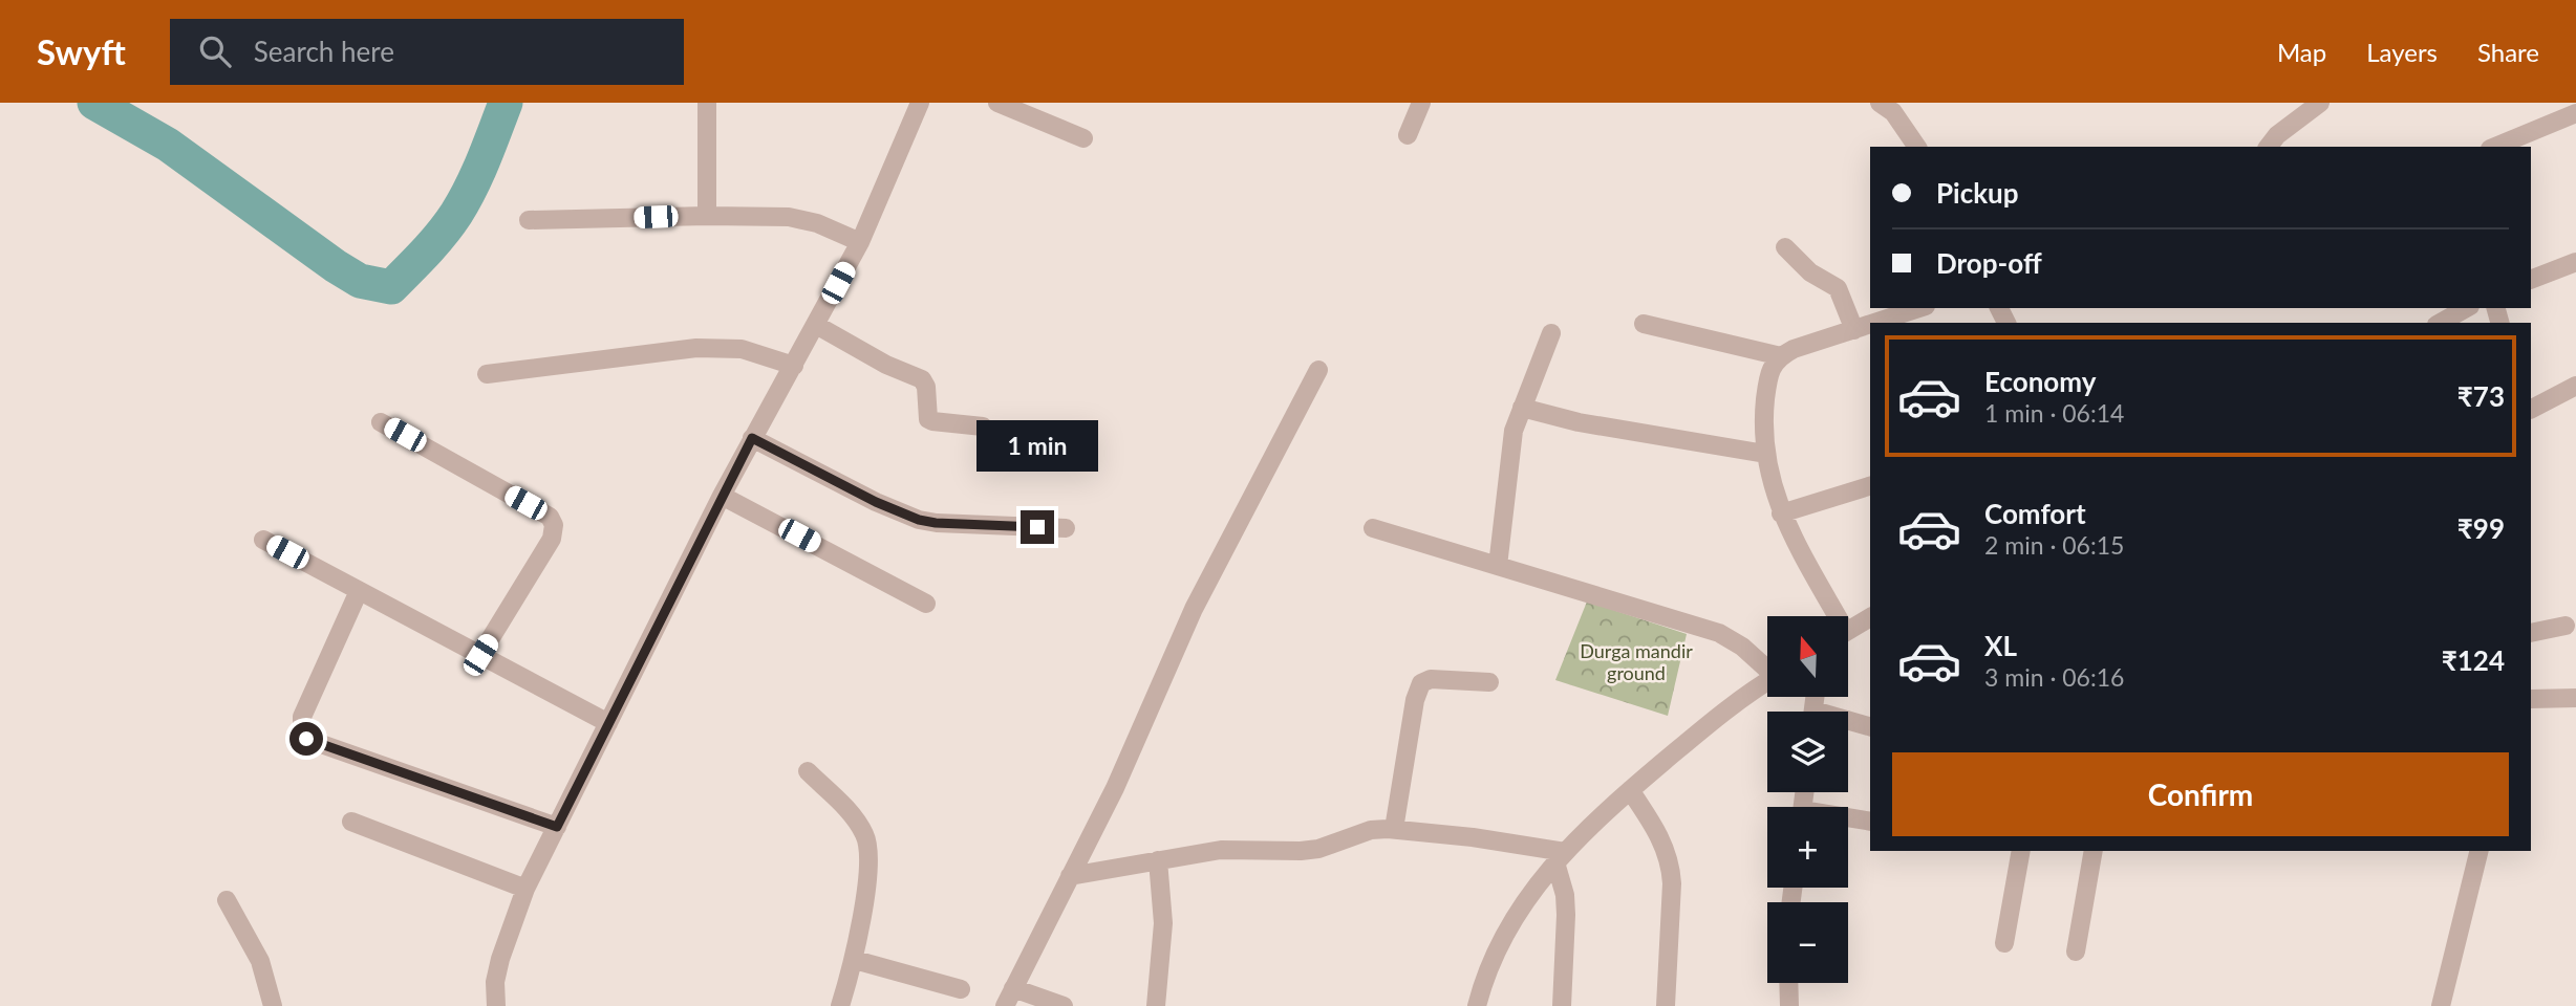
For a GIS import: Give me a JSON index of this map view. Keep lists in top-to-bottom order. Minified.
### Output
{"parks":["Durga mandir ground"],"north":"top","page":{"header":"Swyft","search":"Search here","nav":["Map","Layers","Share"],"banner":["Pickup","Drop-off"],"list":[{"name":"Economy","note":"1 min · 06:14","value":"₹73"},{"name":"Comfort","note":"2 min · 06:15","value":"₹99"},{"name":"XL","note":"3 min · 06:16","value":"₹124"}],"bubble":"1 min","map_buttons":["+","−"],"buttons":"Confirm"}}
